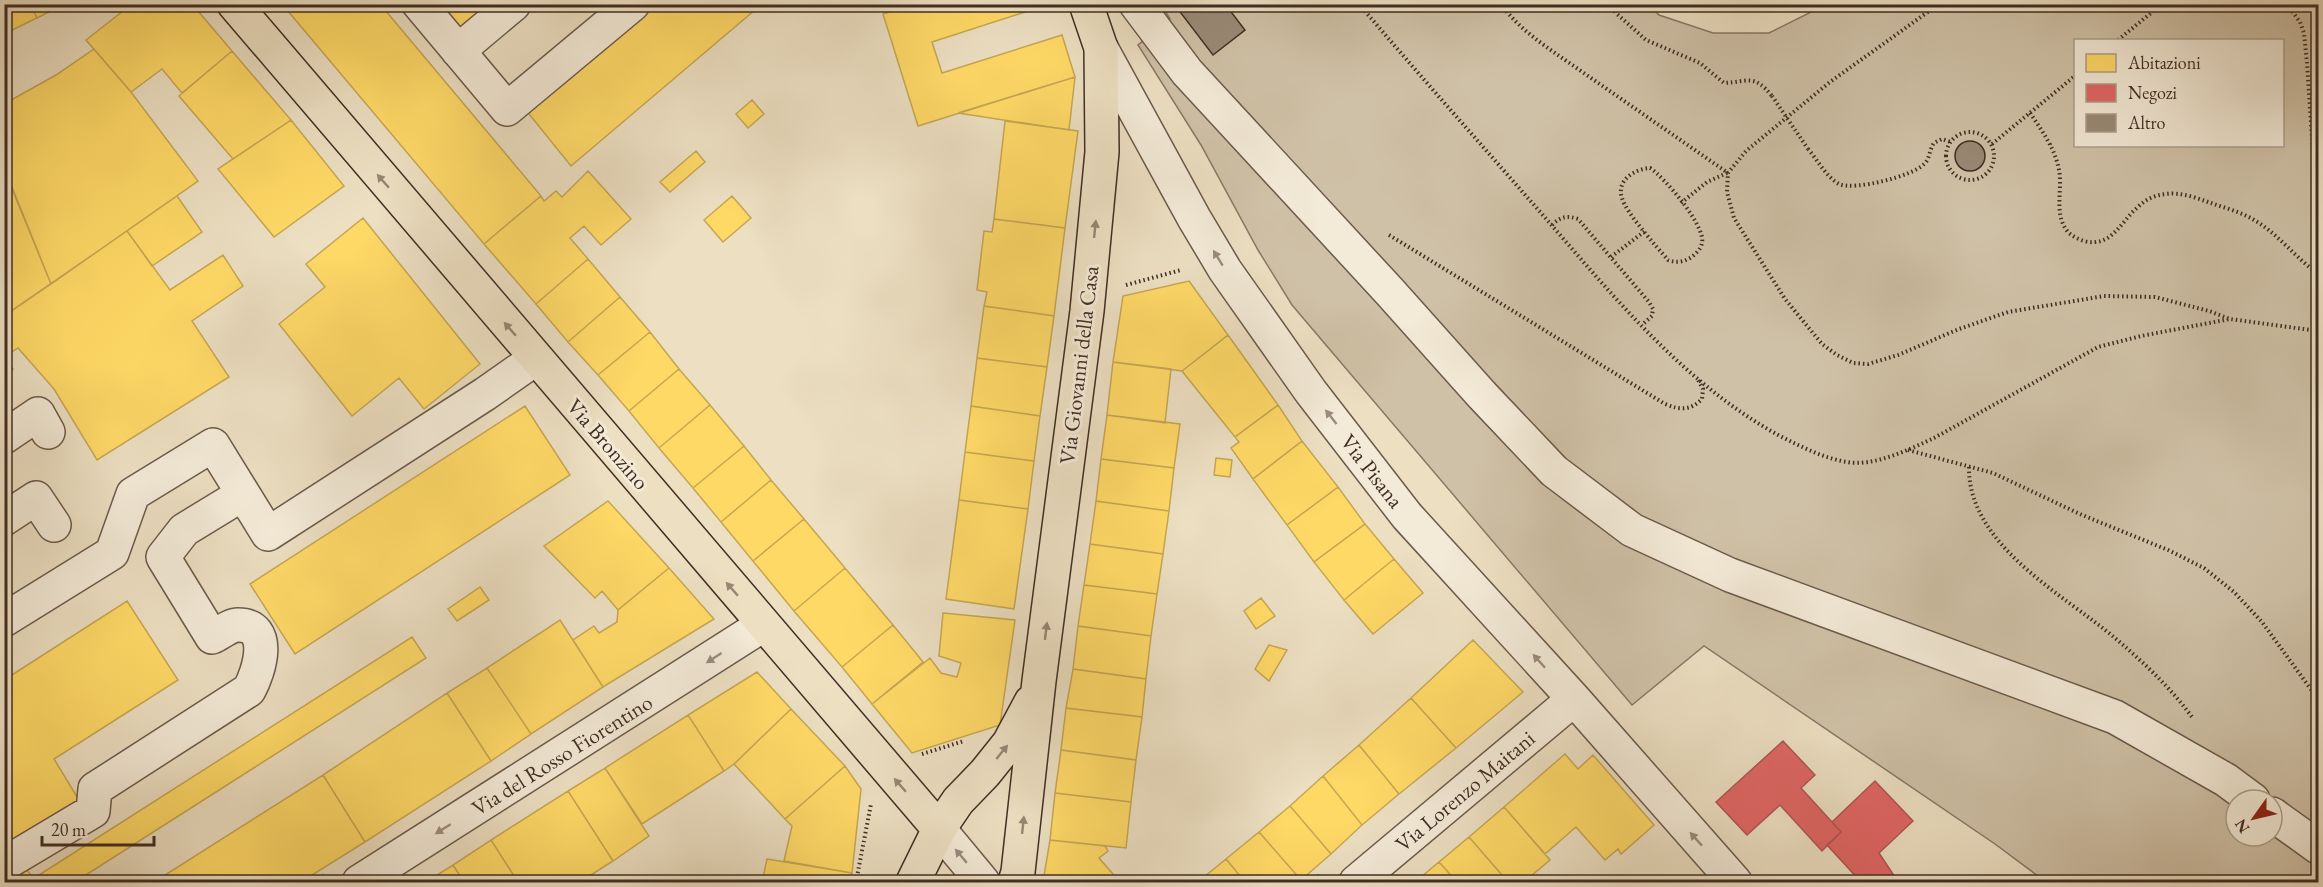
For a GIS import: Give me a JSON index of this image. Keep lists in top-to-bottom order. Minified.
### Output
{"streets":{"main road":["Via Giovanni della Casa","Via Bronzino","Via Pisana"],"street":["Via del Rosso Fiorentino","Via Lorenzo Maitani"]},"crossings":[["Via Giovanni della Casa","Via Bronzino"],["Via Giovanni della Casa","Via Pisana"],["Via Bronzino","Via del Rosso Fiorentino"],["Via Pisana","Via Lorenzo Maitani"]],"one_way":["Via Giovanni della Casa","Via Bronzino","Via Pisana","Via del Rosso Fiorentino"],"legend":["Abitazioni","Negozi","Altro"],"scale_bar":"20 m","north":"bottom left"}
